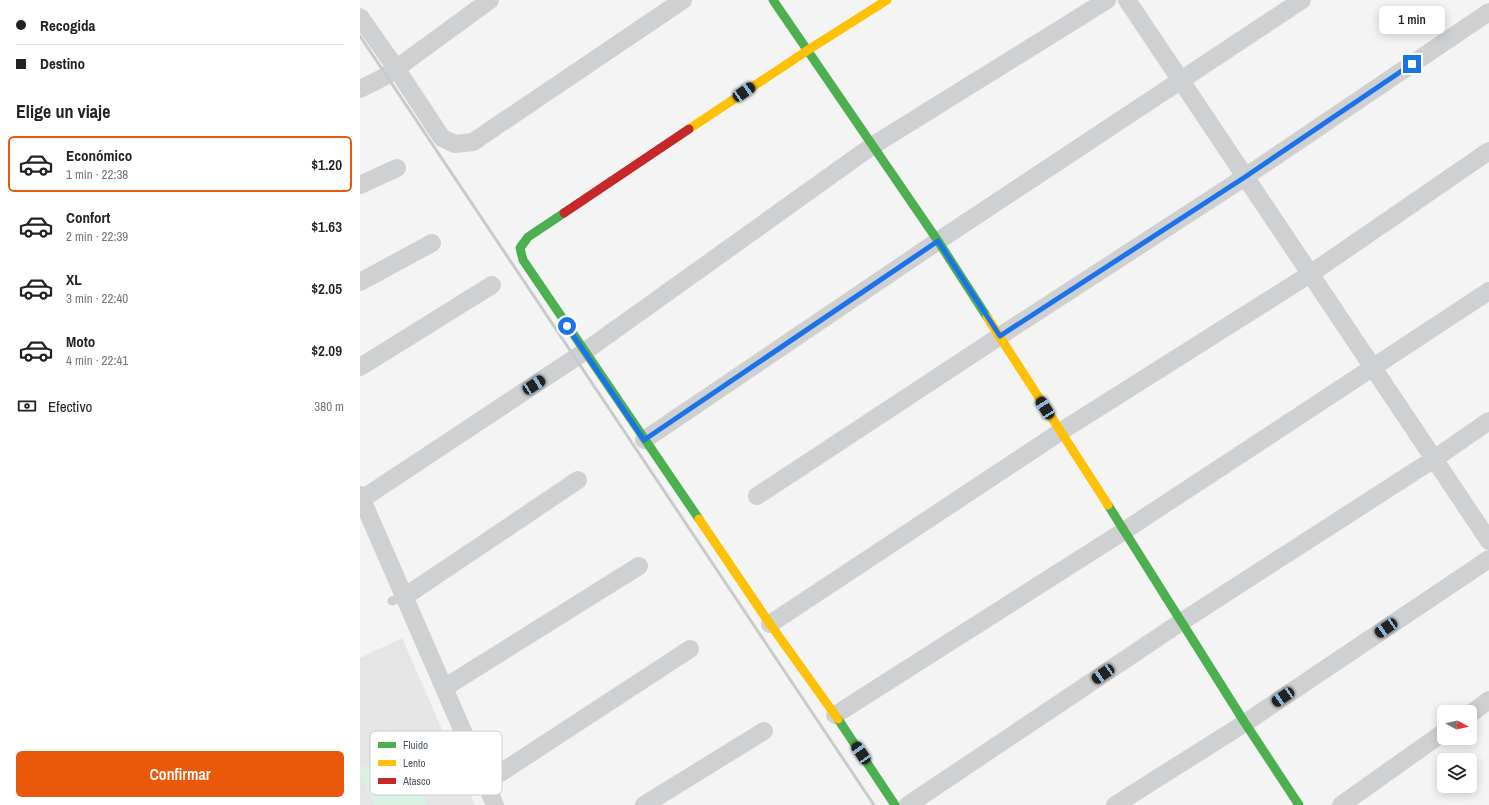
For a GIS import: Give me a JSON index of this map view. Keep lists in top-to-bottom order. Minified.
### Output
{"legend":["Fluido","Lento","Atasco"],"north":"right","page":{"banner":["Recogida","Destino"],"bubble":"1 min","heading":"Elige un viaje","list":[{"name":"Económico","note":"1 min · 22:38","value":"$1.20"},{"name":"Confort","note":"2 min · 22:39","value":"$1.63"},{"name":"XL","note":"3 min · 22:40","value":"$2.05"},{"name":"Moto","note":"4 min · 22:41","value":"$2.09"}],"pay":["Efectivo","380 m"],"buttons":"Confirmar"}}
